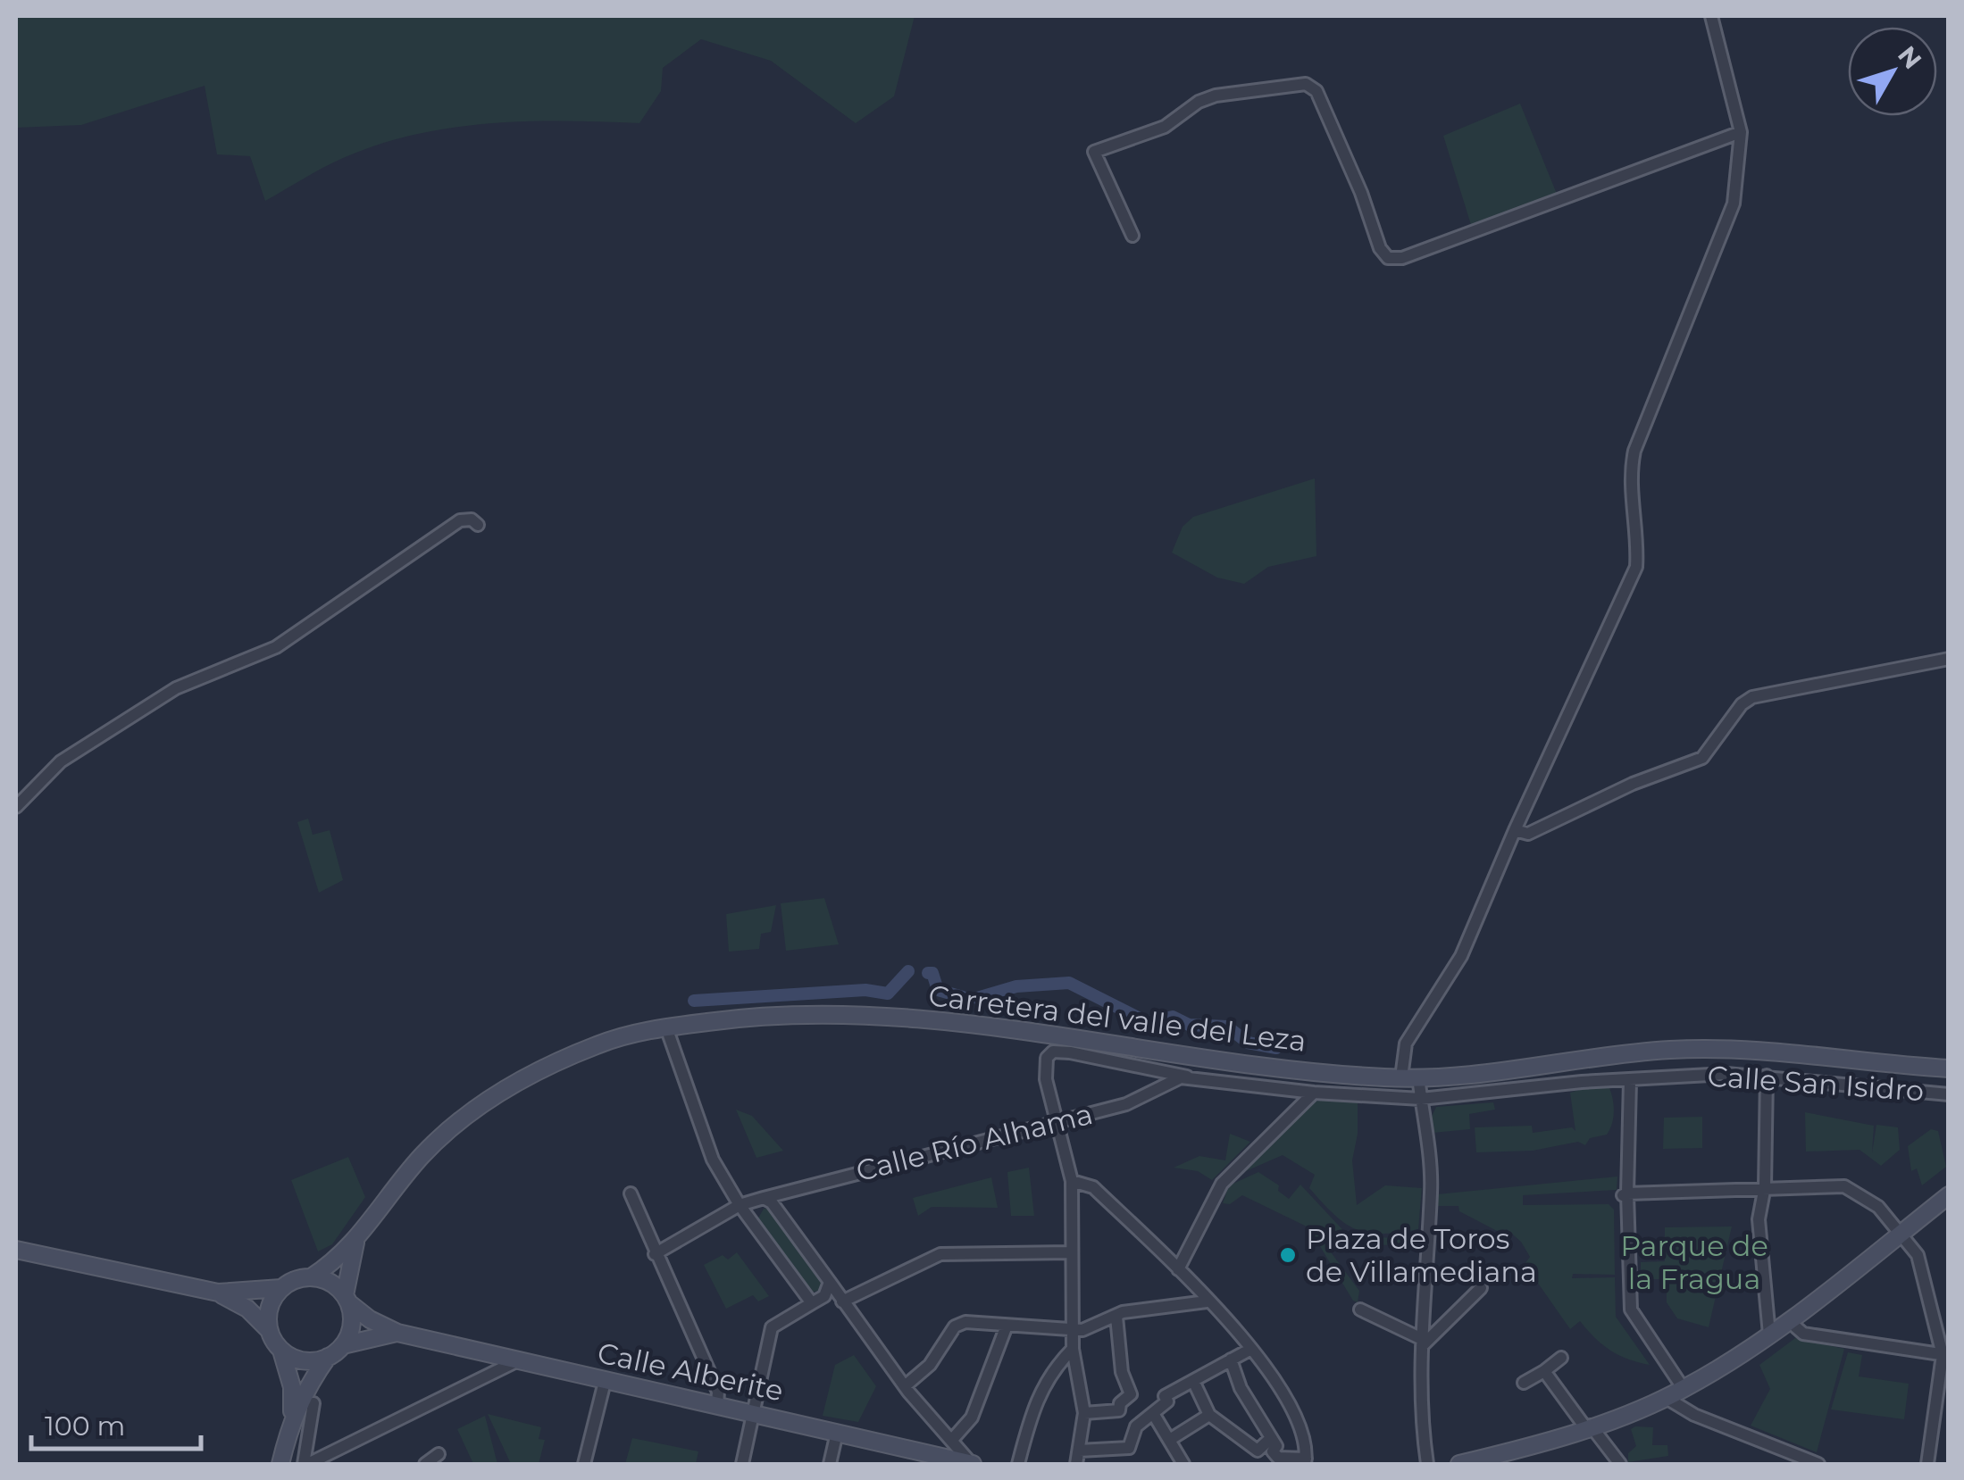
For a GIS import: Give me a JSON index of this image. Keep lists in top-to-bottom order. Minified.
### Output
{"streets":{"main road":["Carretera del valle del Leza","Calle Alberite"],"street":["Calle San Isidro","Calle Río Alhama"]},"crossings":[["Carretera del valle del Leza","Calle Alberite"],["Calle San Isidro","Calle Río Alhama"]],"parks":["Parque de la Fragua"],"places":["Plaza de Toros de Villamediana"],"scale_bar":"100 m","north":"top right"}
